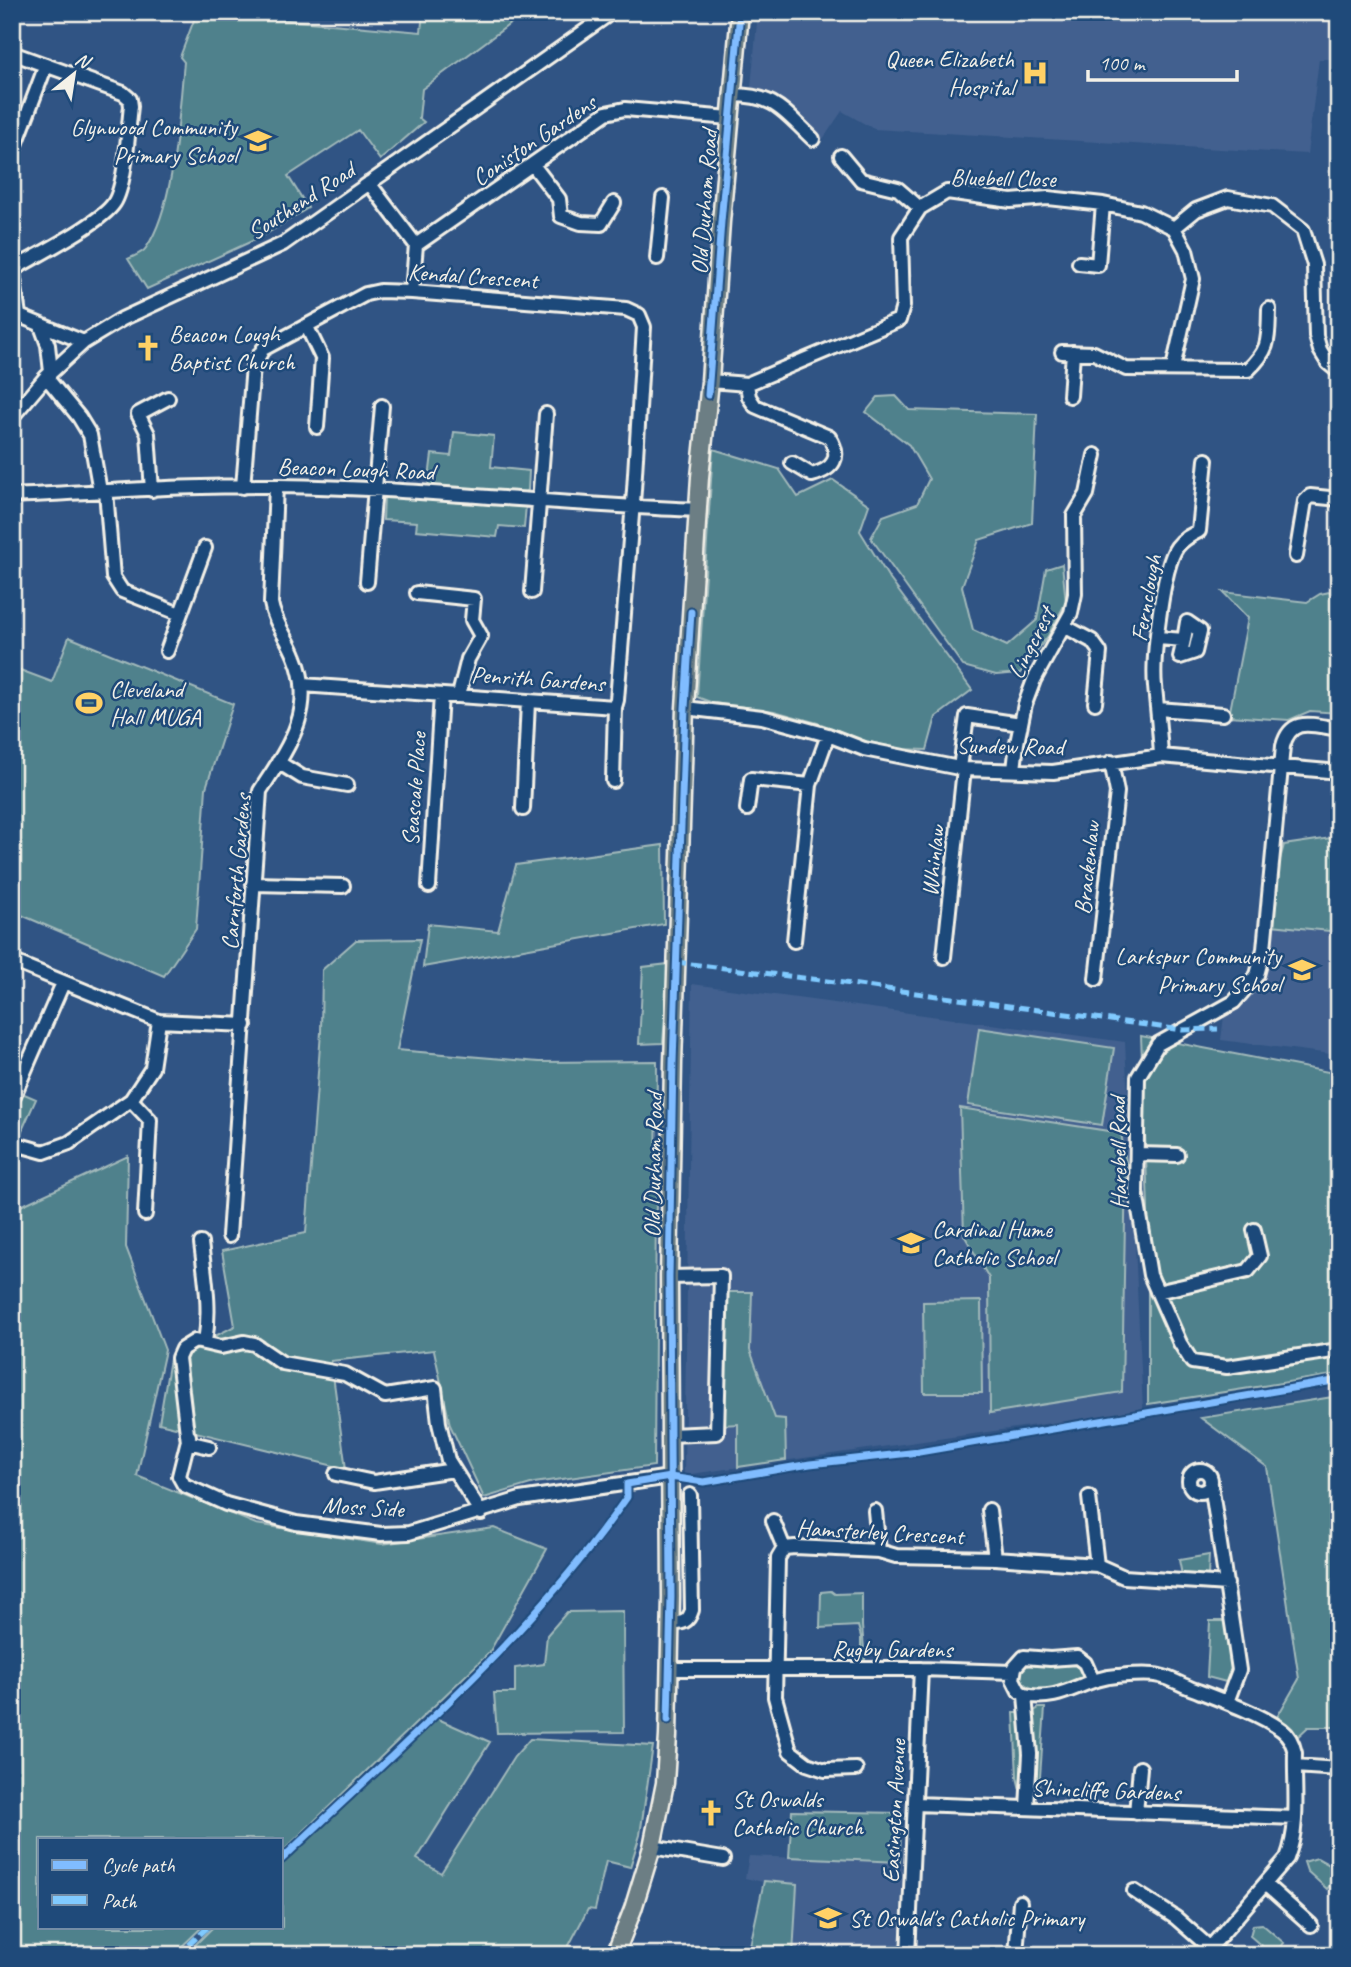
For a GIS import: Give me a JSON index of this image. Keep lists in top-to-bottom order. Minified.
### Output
{"streets":{"main road":["Old Durham Road"],"street":["Coniston Gardens","Bluebell Close","Southend Road","Kendal Crescent","Beacon Lough Road","Fernclough","Lingcrest","Penrith Gardens","Sundew Road","Seascale Place","Whinlaw","Brackenlaw","Carnforth Gardens","Harebell Road","Moss Side","Hamsterley Crescent","Rugby Gardens","Shincliffe Gardens","Easington Avenue"]},"crossings":[["Coniston Gardens","Old Durham Road"],["Bluebell Close","Old Durham Road"],["Old Durham Road","Beacon Lough Road"],["Old Durham Road","Sundew Road"],["Old Durham Road","Moss Side"],["Old Durham Road","Rugby Gardens"],["Kendal Crescent","Beacon Lough Road"],["Kendal Crescent","Penrith Gardens"],["Beacon Lough Road","Penrith Gardens"],["Beacon Lough Road","Carnforth Gardens"],["Fernclough","Sundew Road"],["Lingcrest","Sundew Road"],["Lingcrest","Whinlaw"],["Penrith Gardens","Seascale Place"],["Penrith Gardens","Carnforth Gardens"],["Sundew Road","Whinlaw"],["Sundew Road","Brackenlaw"],["Sundew Road","Harebell Road"],["Hamsterley Crescent","Rugby Gardens"],["Rugby Gardens","Easington Avenue"],["Shincliffe Gardens","Easington Avenue"]],"places":{"hospital":["Queen Elizabeth Hospital"],"school or university":["Glynwood Community Primary School","Larkspur Community Primary School","Cardinal Hume Catholic School","St Oswald's Catholic Primary"],"church":["Beacon Lough Baptist Church","St Oswalds Catholic Church"],"sports":["Cleveland Hall MUGA"]},"legend":["Cycle path","Path"],"scale_bar":"100 m","north":"top right"}
